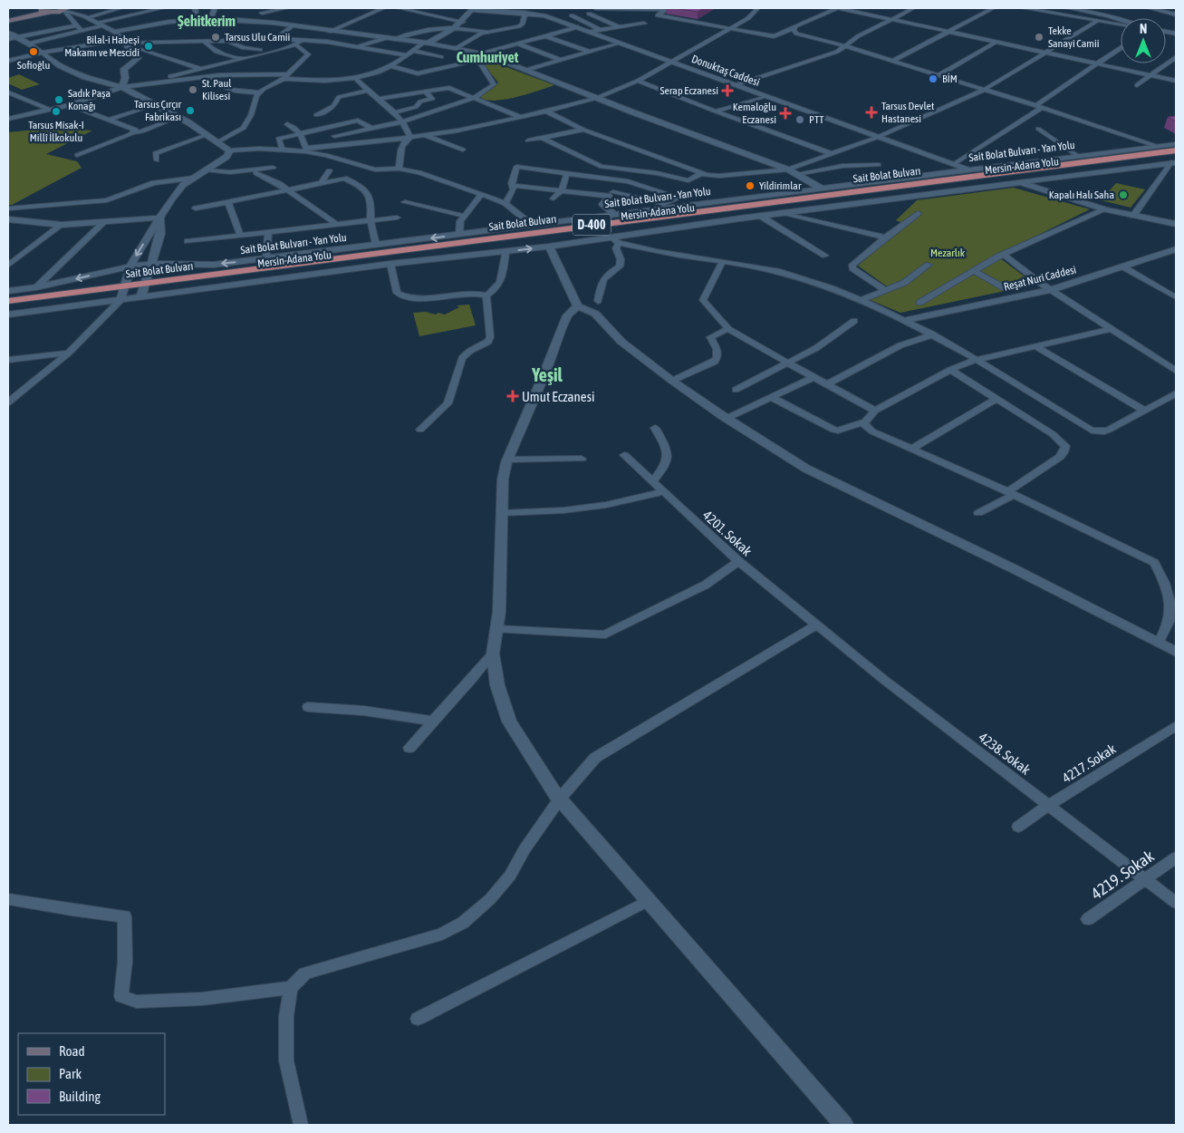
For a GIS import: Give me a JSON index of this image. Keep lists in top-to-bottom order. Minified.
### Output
{"streets":{"highway":["Mersin-Adana Yolu","Sait Bolat Bulvarı","D-400"],"street":["Donuktaş Caddesi","Sait Bolat Bulvarı - Yan Yolu","Reşat Nuri Caddesi","4201. Sokak","4238. Sokak","4217. Sokak","4219. Sokak"]},"crossings":[["Donuktaş Caddesi","Sait Bolat Bulvarı - Yan Yolu"],["Sait Bolat Bulvarı - Yan Yolu","Sait Bolat Bulvarı"],["Mersin-Adana Yolu","Sait Bolat Bulvarı"],["4201. Sokak","4238. Sokak"],["4238. Sokak","4217. Sokak"],["4238. Sokak","4219. Sokak"]],"districts":["Şehitkerim","Cumhuriyet","Yeşil"],"parks":["Mezarlık"],"places":{"other":["Tarsus Ulu Camii","Tekke Sanayi Camii","Bilal-i Habeşi Makamı ve Mescidi","Sofioğlu","BİM","St. Paul Kilisesi","Sadık Paşa Konağı","Tarsus Çırçır Fabrikası","Tarsus Misak-I Millî İlkokulu","PTT","Yildirimlar","Kapalı Halı Saha"],"health":["Serap Eczanesi","Tarsus Devlet Hastanesi","Kemaloğlu Eczanesi","Umut Eczanesi"]},"legend":["Road","Park","Building"],"north":"top"}
